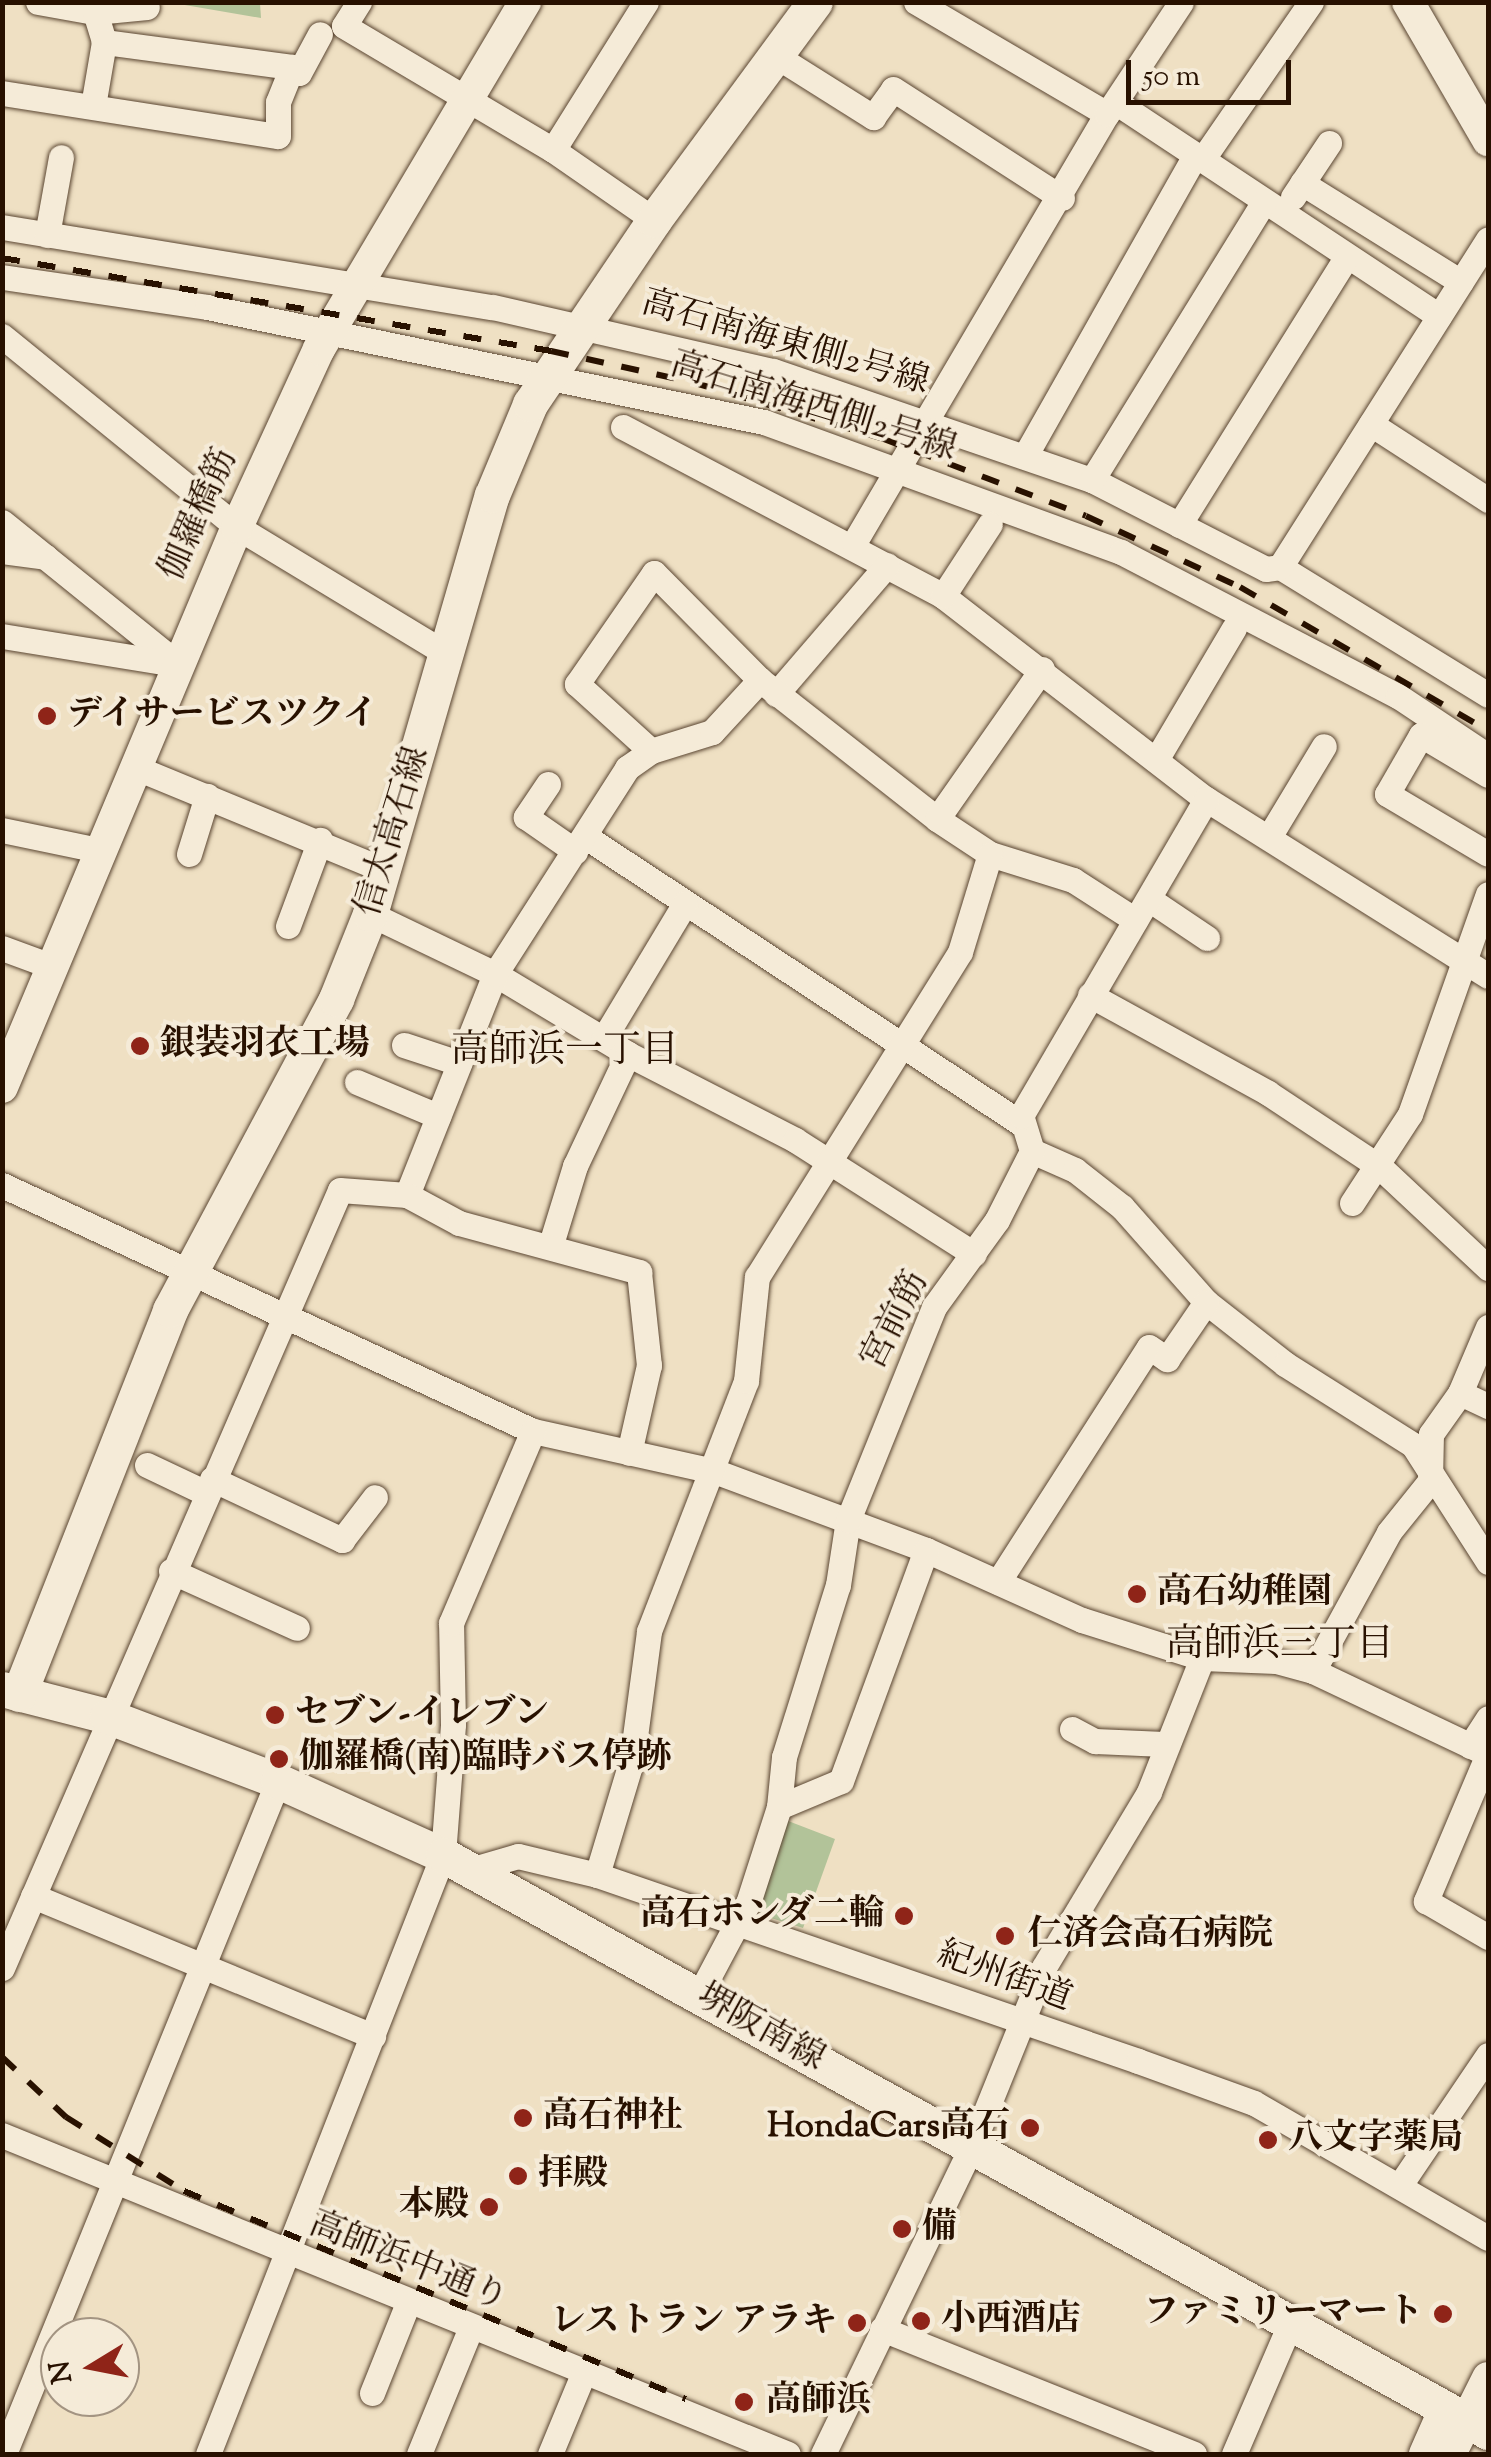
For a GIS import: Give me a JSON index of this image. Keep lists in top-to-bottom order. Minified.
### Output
{"streets":{"main road":["信太高石線","堺阪南線"],"street":["高石南海東側2号線","高石南海西側2号線","伽羅橋筋","宮前筋","紀州街道","高師浜中通り"]},"crossings":[["高石南海東側2号線","伽羅橋筋"],["高石南海東側2号線","信太高石線"],["高石南海西側2号線","伽羅橋筋"],["高石南海西側2号線","信太高石線"],["信太高石線","堺阪南線"],["宮前筋","紀州街道"],["宮前筋","堺阪南線"],["紀州街道","堺阪南線"]],"districts":["高師浜一丁目","高師浜三丁目"],"places":["デイサービスツクイ","銀装羽衣工場","高石幼稚園","セブン-イレブン","伽羅橋(南)臨時バス停跡","高石ホンダ二輪","仁済会高石病院","高石神社","HondaCars高石","八文字薬局","拝殿","本殿","備","ファミリーマート","小西酒店","レストラン アラキ","高師浜"],"scale_bar":"50 m","north":"left"}
